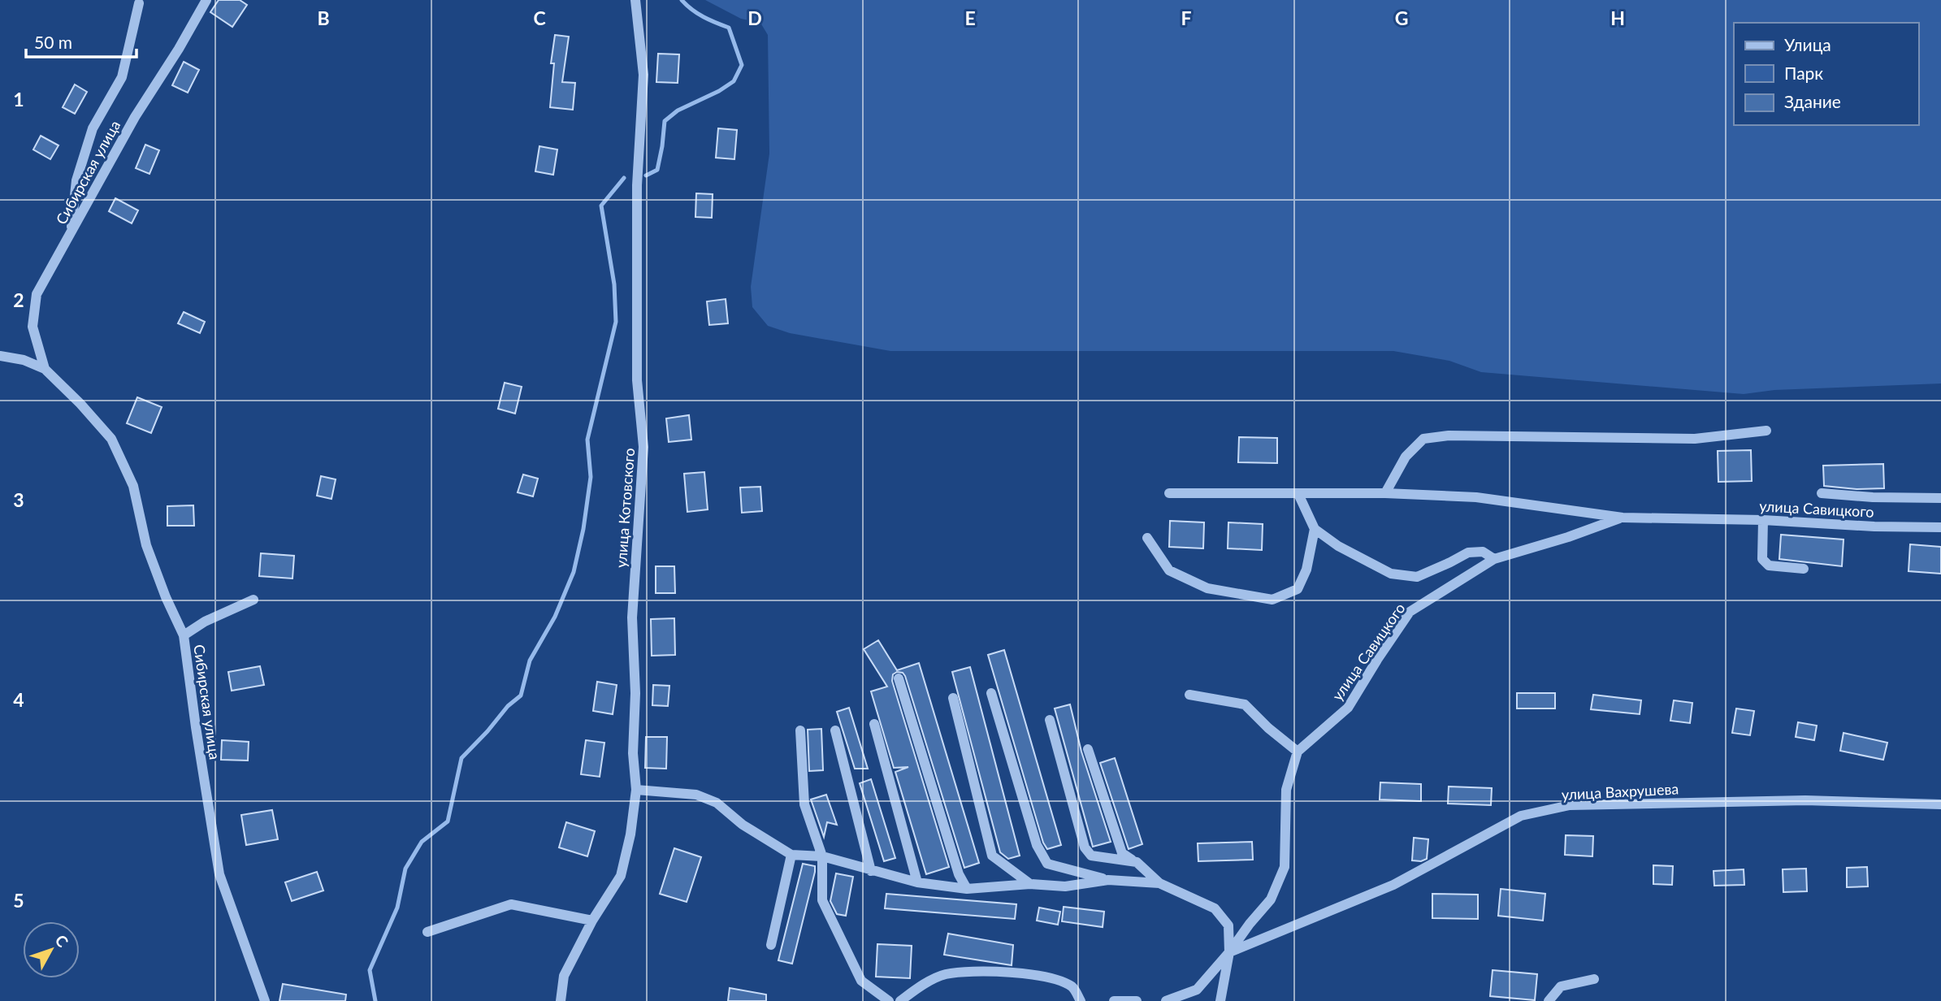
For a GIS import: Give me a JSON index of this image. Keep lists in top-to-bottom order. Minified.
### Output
{"streets":{"street":["Сибирская улица","улица Котовского","улица Савицкого","улица Вахрушева"]},"legend":["Улица","Парк","Здание"],"scale_bar":"50 m","north":"top right","grid":{"columns":["B","C","D","E","F","G","H"],"rows":["1","2","3","4","5"]}}
